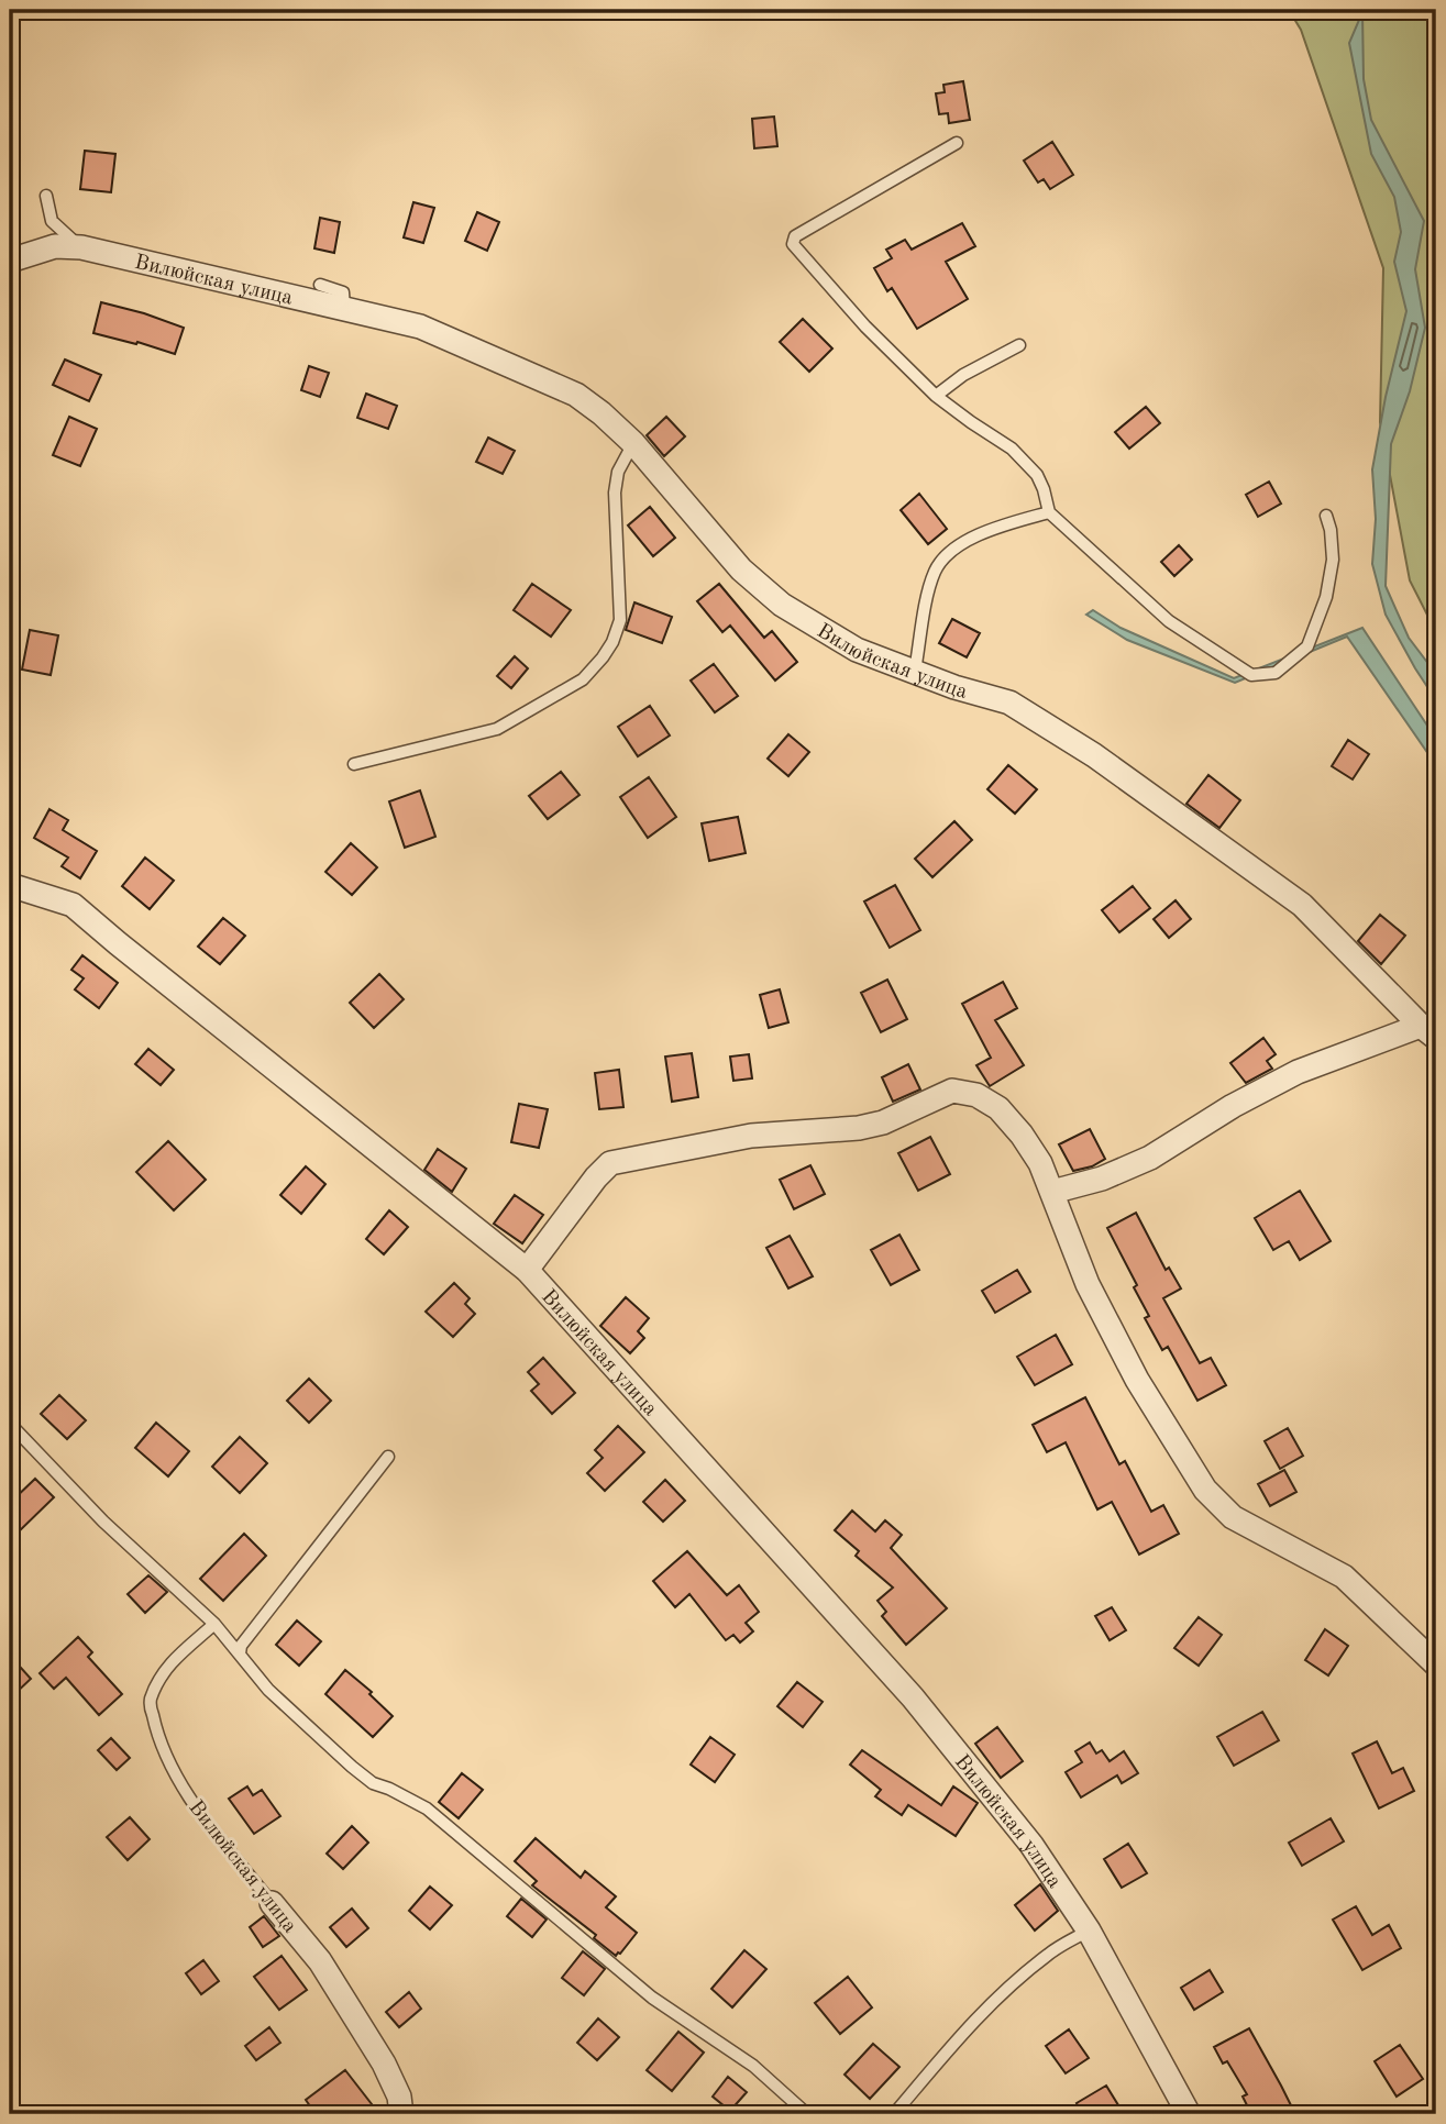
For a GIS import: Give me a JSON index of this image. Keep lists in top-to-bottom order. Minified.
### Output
{"streets":{"street":["Вилюйская улица"]}}
